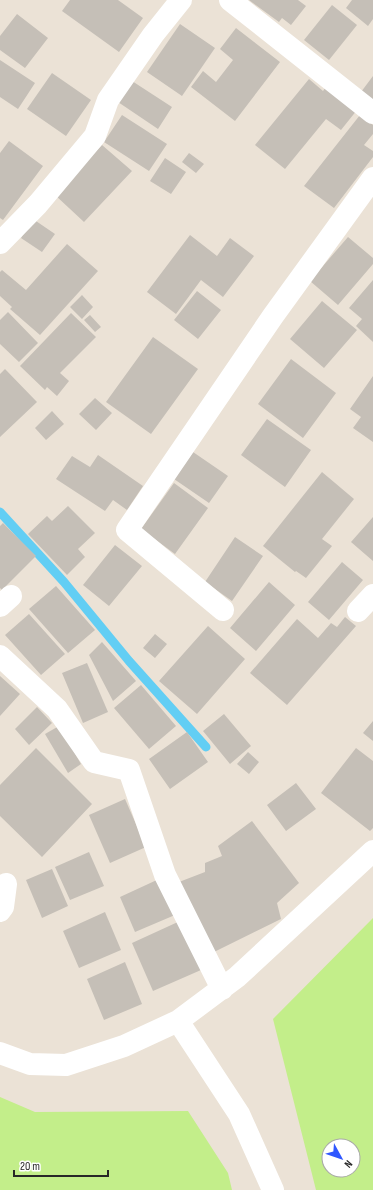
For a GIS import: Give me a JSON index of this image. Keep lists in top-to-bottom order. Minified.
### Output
{"scale_bar":"20 m","north":"bottom right"}
